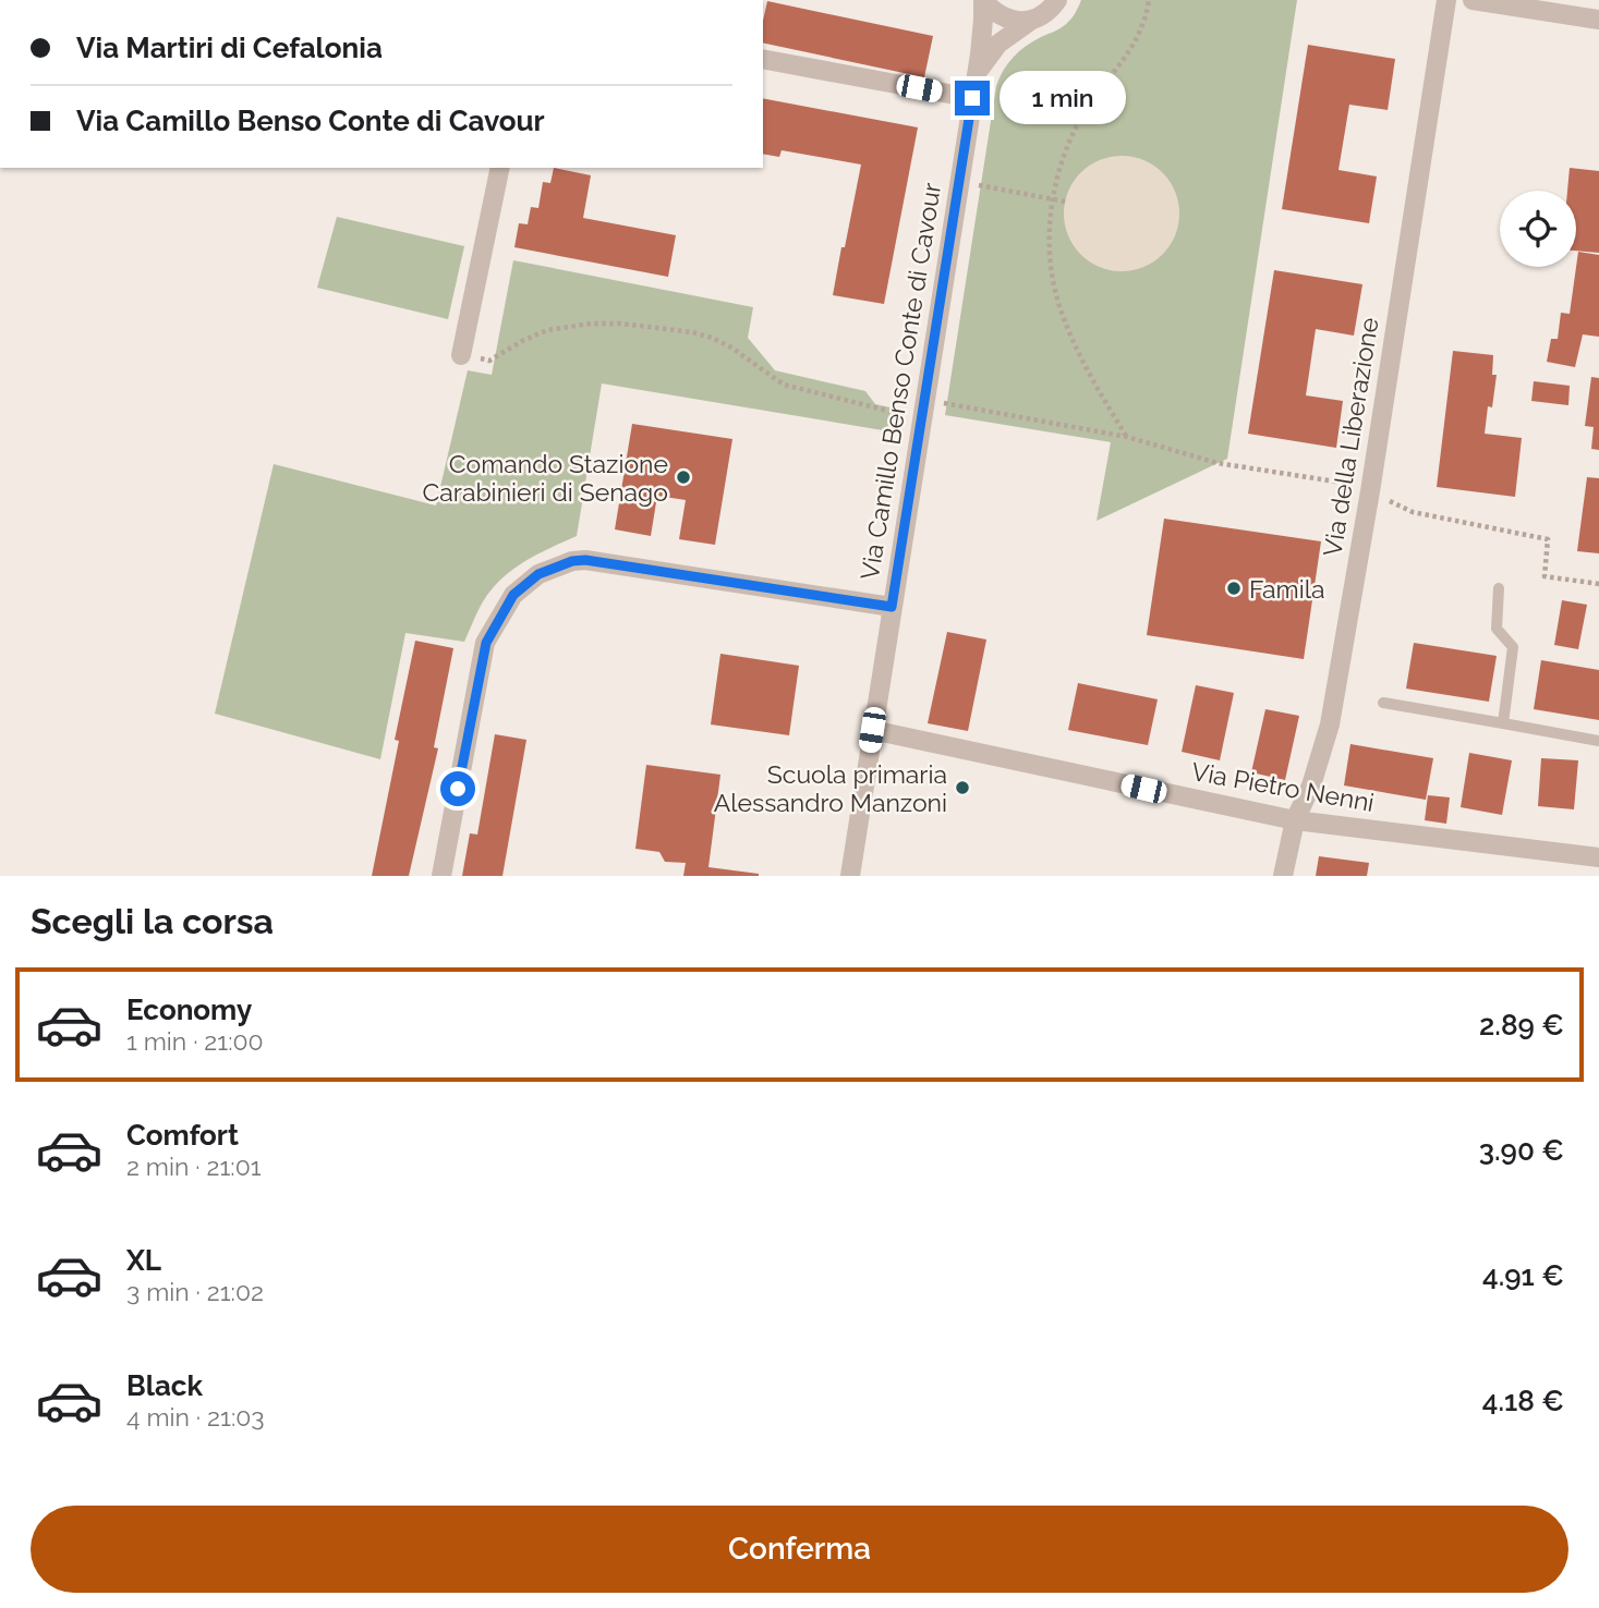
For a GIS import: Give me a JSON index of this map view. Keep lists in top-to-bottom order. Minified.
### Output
{"streets":{"street":["Via Camillo Benso Conte di Cavour","Via della Liberazione","Via Pietro Nenni"]},"crossings":[["Via Camillo Benso Conte di Cavour","Via Pietro Nenni"],["Via della Liberazione","Via Pietro Nenni"]],"places":["Comando Stazione Carabinieri di Senago","Famila","Scuola primaria Alessandro Manzoni"],"page":{"banner":["Via Martiri di Cefalonia","Via Camillo Benso Conte di Cavour"],"bubble":"1 min","heading":"Scegli la corsa","list":[{"name":"Economy","note":"1 min · 21:00","value":"2.89 €"},{"name":"Comfort","note":"2 min · 21:01","value":"3.90 €"},{"name":"XL","note":"3 min · 21:02","value":"4.91 €"},{"name":"Black","note":"4 min · 21:03","value":"4.18 €"}],"buttons":"Conferma"}}
